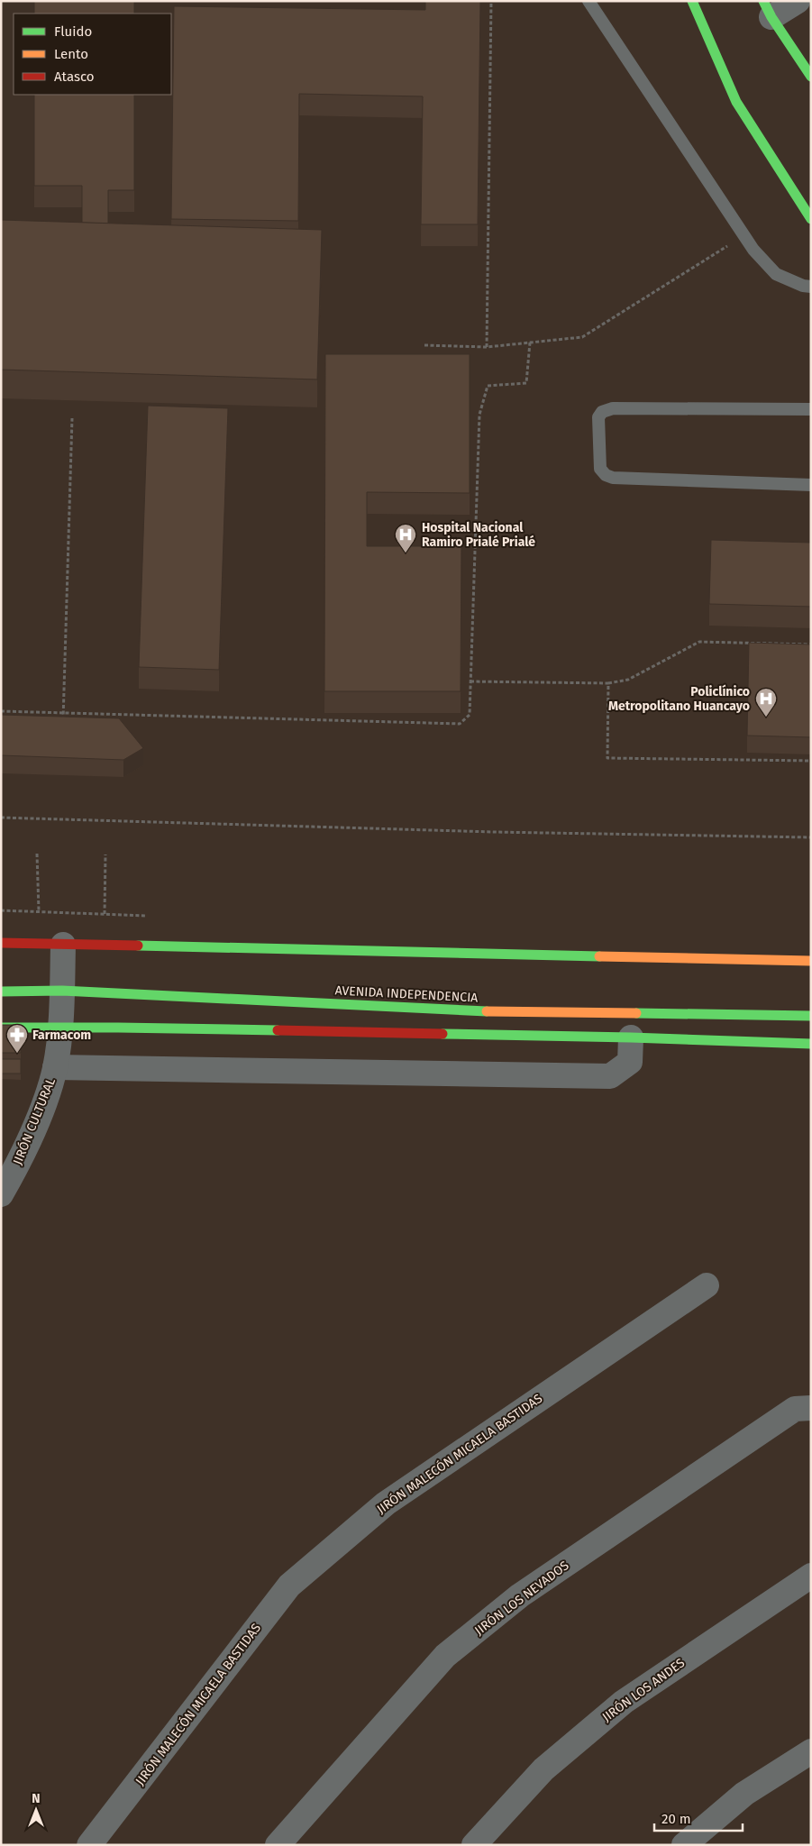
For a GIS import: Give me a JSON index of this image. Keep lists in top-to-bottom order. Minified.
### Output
{"streets":{"main road":["AVENIDA INDEPENDENCIA"],"street":["JIRÓN CULTURAL","JIRÓN MALECÓN MICAELA BASTIDAS","JIRÓN LOS NEVADOS","JIRÓN LOS ANDES"]},"crossings":[["AVENIDA INDEPENDENCIA","JIRÓN CULTURAL"]],"places":{"hospital":["Hospital Nacional Ramiro Prialé Prialé","Policlínico Metropolitano Huancayo"],"pharmacy":["Farmacom"]},"legend":["Fluido","Lento","Atasco"],"scale_bar":"20 m","north":"top"}
